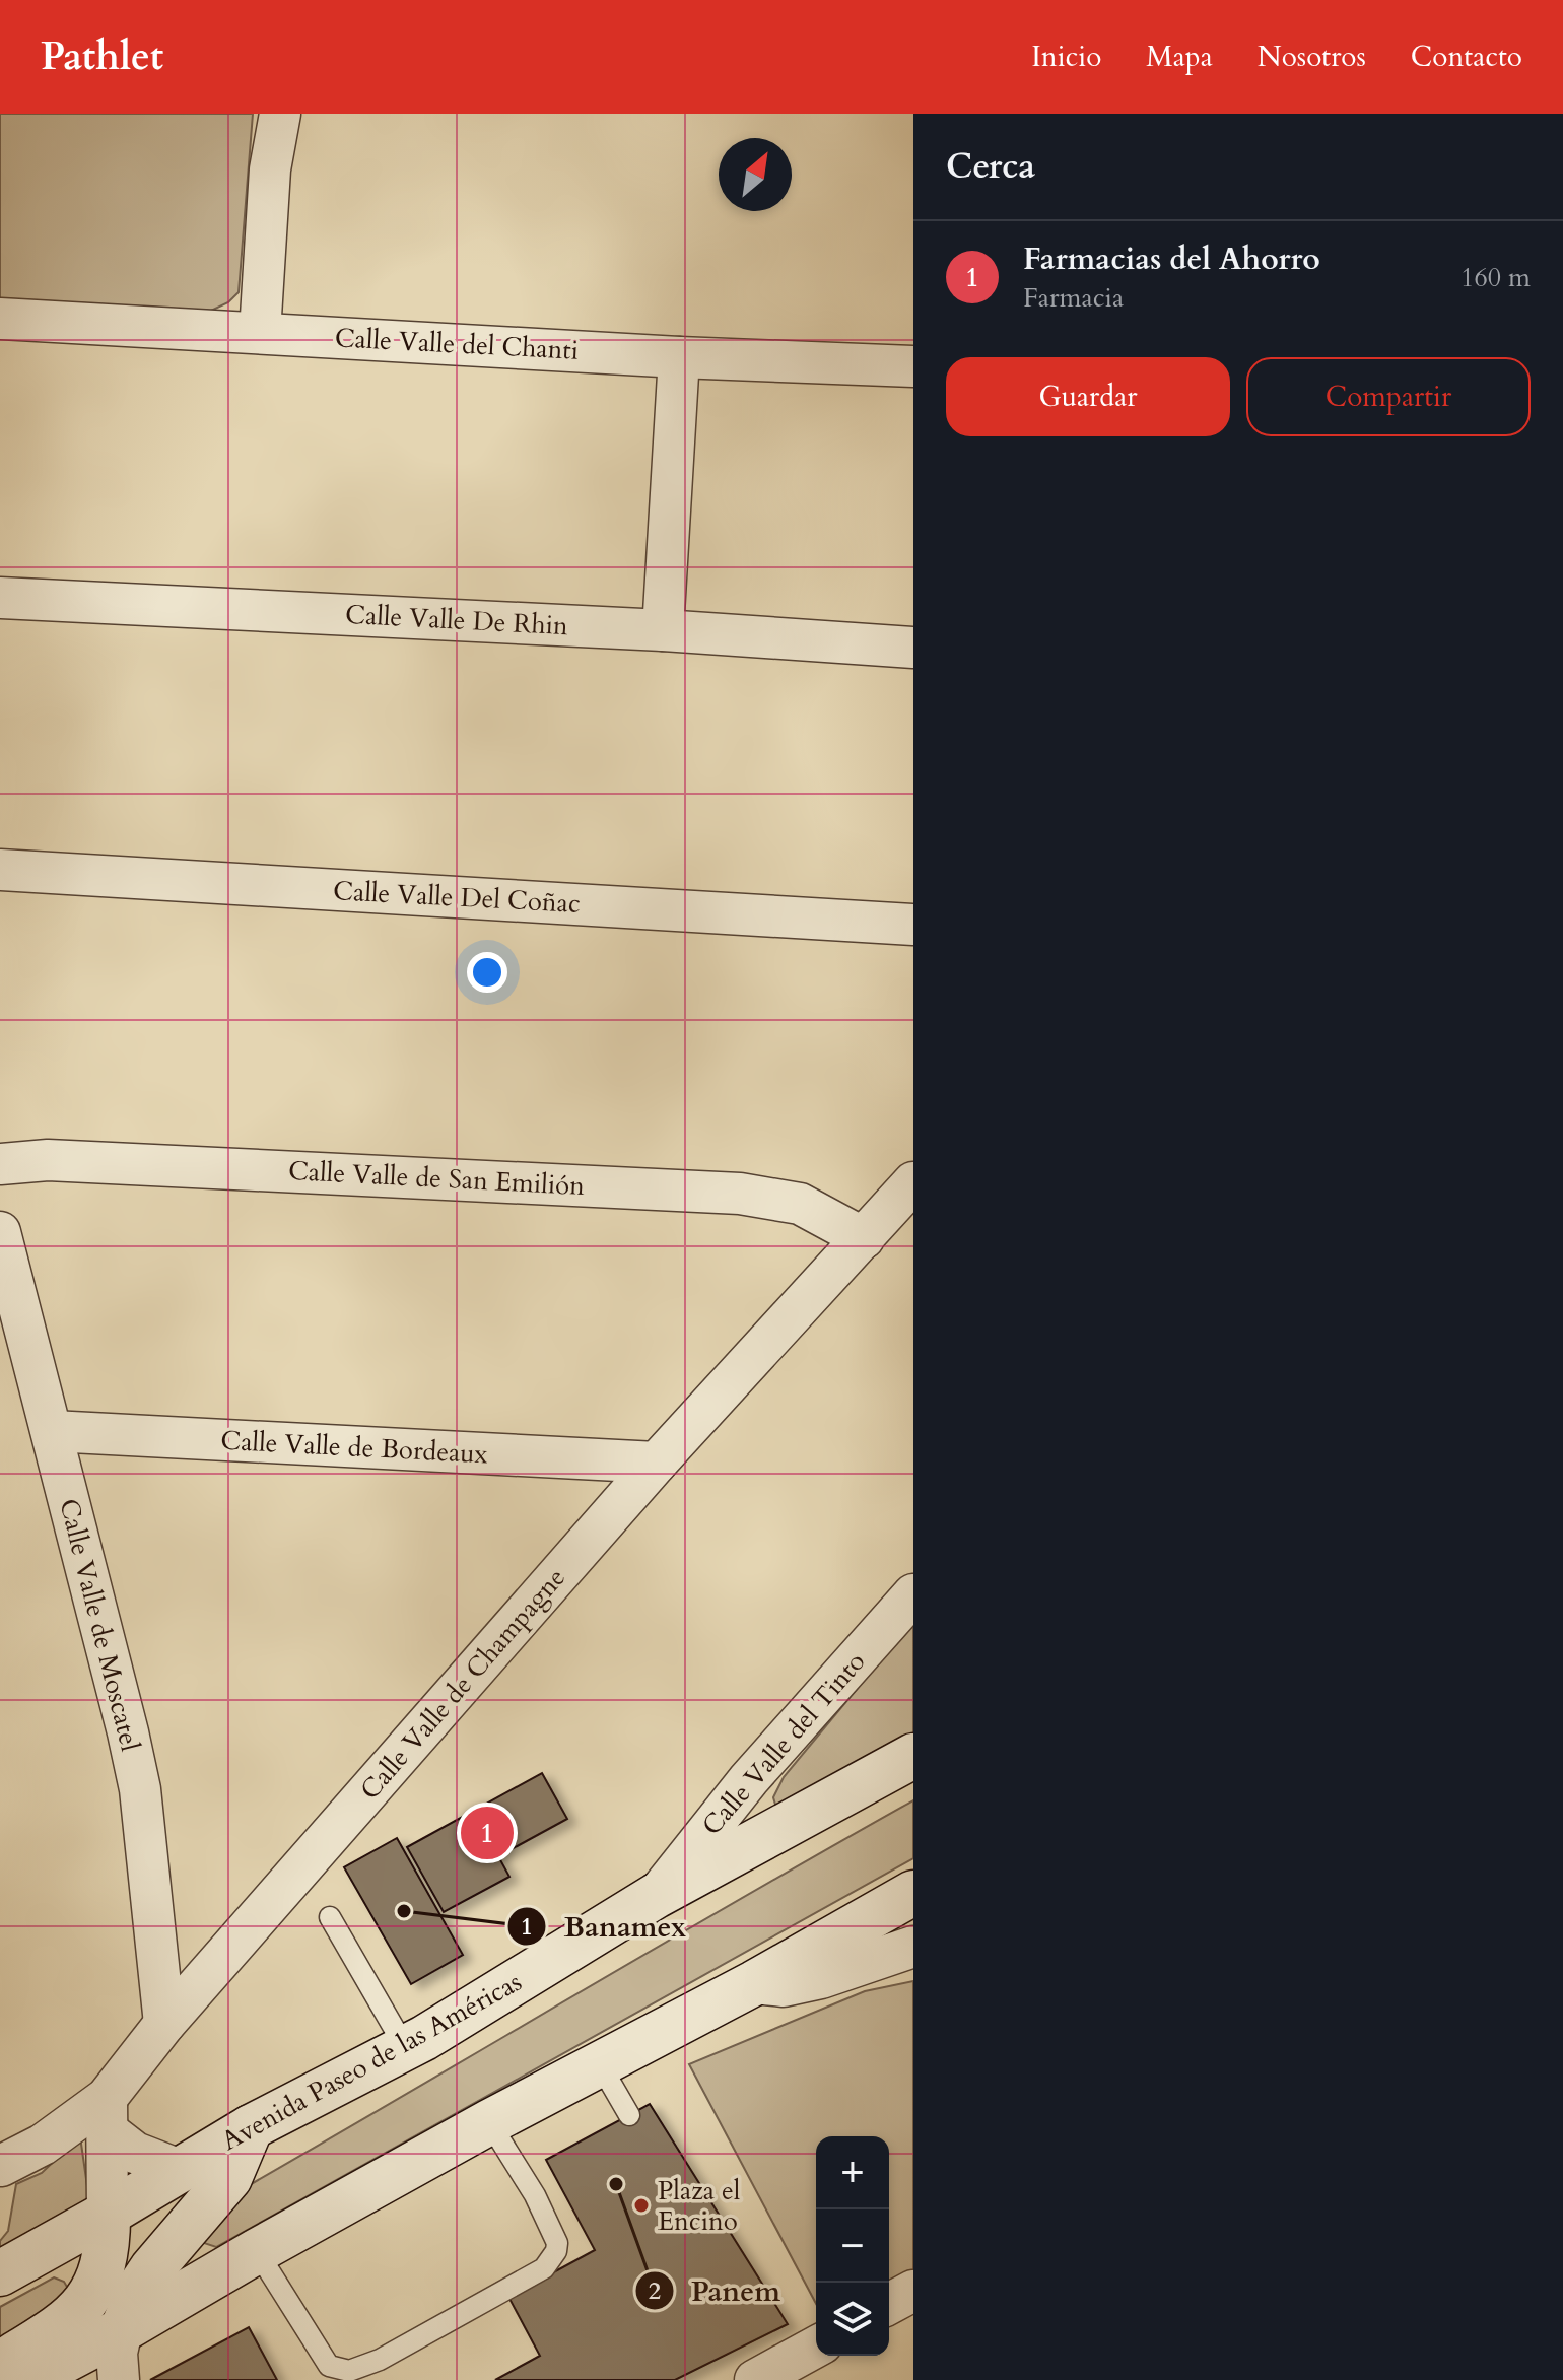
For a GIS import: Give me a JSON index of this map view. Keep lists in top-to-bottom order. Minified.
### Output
{"streets":{"main road":["Avenida Paseo de las Américas"],"street":["Calle Valle del Chanti","Calle Valle De Rhin","Calle Valle Del Coñac","Calle Valle de San Emilión","Calle Valle de Bordeaux","Calle Valle de Moscatel","Calle Valle de Champagne","Calle Valle del Tinto"]},"crossings":[["Calle Valle de San Emilión","Calle Valle de Champagne"],["Calle Valle de Bordeaux","Calle Valle de Moscatel"],["Calle Valle de Bordeaux","Calle Valle de Champagne"],["Calle Valle de Moscatel","Calle Valle de Champagne"],["Calle Valle del Tinto","Avenida Paseo de las Américas"]],"places":["Banamex","Panem","Plaza el Encino"],"north":"top right","page":{"header":"Pathlet","nav":["Inicio","Mapa","Nosotros","Contacto"],"heading":"Cerca","list":[{"mark":"1","name":"Farmacias del Ahorro","note":"Farmacia","value":"160 m"}],"buttons":["Guardar","Compartir"],"pins":"1","map_buttons":["+","−"]}}
